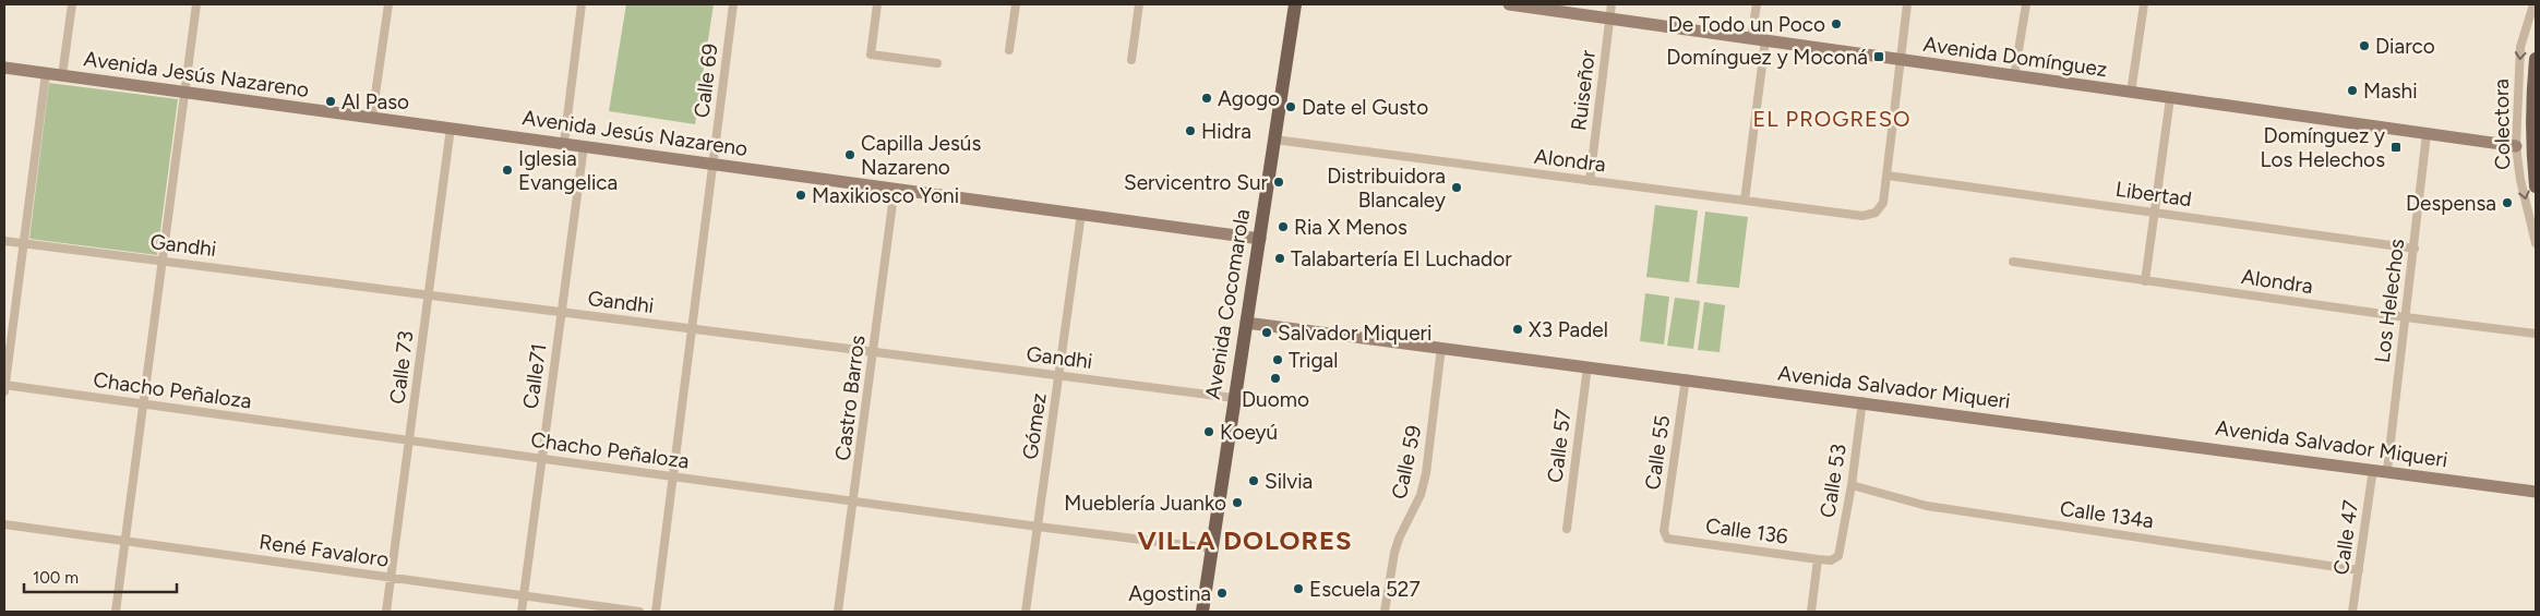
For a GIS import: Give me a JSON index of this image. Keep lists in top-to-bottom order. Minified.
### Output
{"streets":{"main road":["Avenida Domínguez","Avenida Jesús Nazareno","Avenida Cocomarola","Avenida Salvador Miqueri"],"street":["Calle 69","Ruiseñor","Colectora","Alondra","Libertad","Gandhi","Los Helechos","Calle 73","Calle71","Chacho Peñaloza","Castro Barros","Gómez","Calle 57","Calle 55","Calle 59","Calle 53","Calle 134a","Calle 136","Calle 47","René Favaloro"]},"crossings":[["Avenida Domínguez","Ruiseñor"],["Avenida Domínguez","Colectora"],["Avenida Domínguez","Los Helechos"],["Avenida Jesús Nazareno","Calle 69"],["Avenida Jesús Nazareno","Avenida Cocomarola"],["Avenida Jesús Nazareno","Calle 73"],["Avenida Jesús Nazareno","Calle71"],["Avenida Jesús Nazareno","Castro Barros"],["Avenida Jesús Nazareno","Gómez"],["Calle 69","Gandhi"],["Calle 69","Chacho Peñaloza"],["Ruiseñor","Alondra"],["Alondra","Libertad"],["Alondra","Los Helechos"],["Alondra","Avenida Cocomarola"],["Libertad","Los Helechos"],["Gandhi","Avenida Cocomarola"],["Gandhi","Calle 73"],["Gandhi","Calle71"],["Gandhi","Castro Barros"],["Gandhi","Gómez"],["Los Helechos","Avenida Salvador Miqueri"],["Avenida Cocomarola","Avenida Salvador Miqueri"],["Avenida Cocomarola","Chacho Peñaloza"],["Calle 73","Chacho Peñaloza"],["Calle 73","René Favaloro"],["Calle71","Chacho Peñaloza"],["Calle71","René Favaloro"],["Avenida Salvador Miqueri","Calle 57"],["Avenida Salvador Miqueri","Calle 55"],["Avenida Salvador Miqueri","Calle 59"],["Avenida Salvador Miqueri","Calle 53"],["Avenida Salvador Miqueri","Calle 47"],["Chacho Peñaloza","Castro Barros"],["Chacho Peñaloza","Gómez"],["Calle 55","Calle 136"],["Calle 53","Calle 134a"],["Calle 53","Calle 136"],["Calle 134a","Calle 47"]],"one_way":["Colectora"],"districts":["EL PROGRESO","VILLA DOLORES"],"places":{"other":["De Todo un Poco","Diarco","Mashi","Agogo","Al Paso","Date el Gusto","Hidra","Capilla Jesús Nazareno","Iglesia Evangelica","Servicentro Sur","Distribuidora Blancaley","Maxikiosco Yoni","Despensa","Ria X Menos","Talabartería El Luchador","X3 Padel","Salvador Miqueri","Trigal","Duomo","Koeyú","Silvia","Mueblería Juanko","Escuela 527","Agostina"],"transit":["Domínguez y Moconá","Domínguez y Los Helechos"]},"scale_bar":"100 m"}
